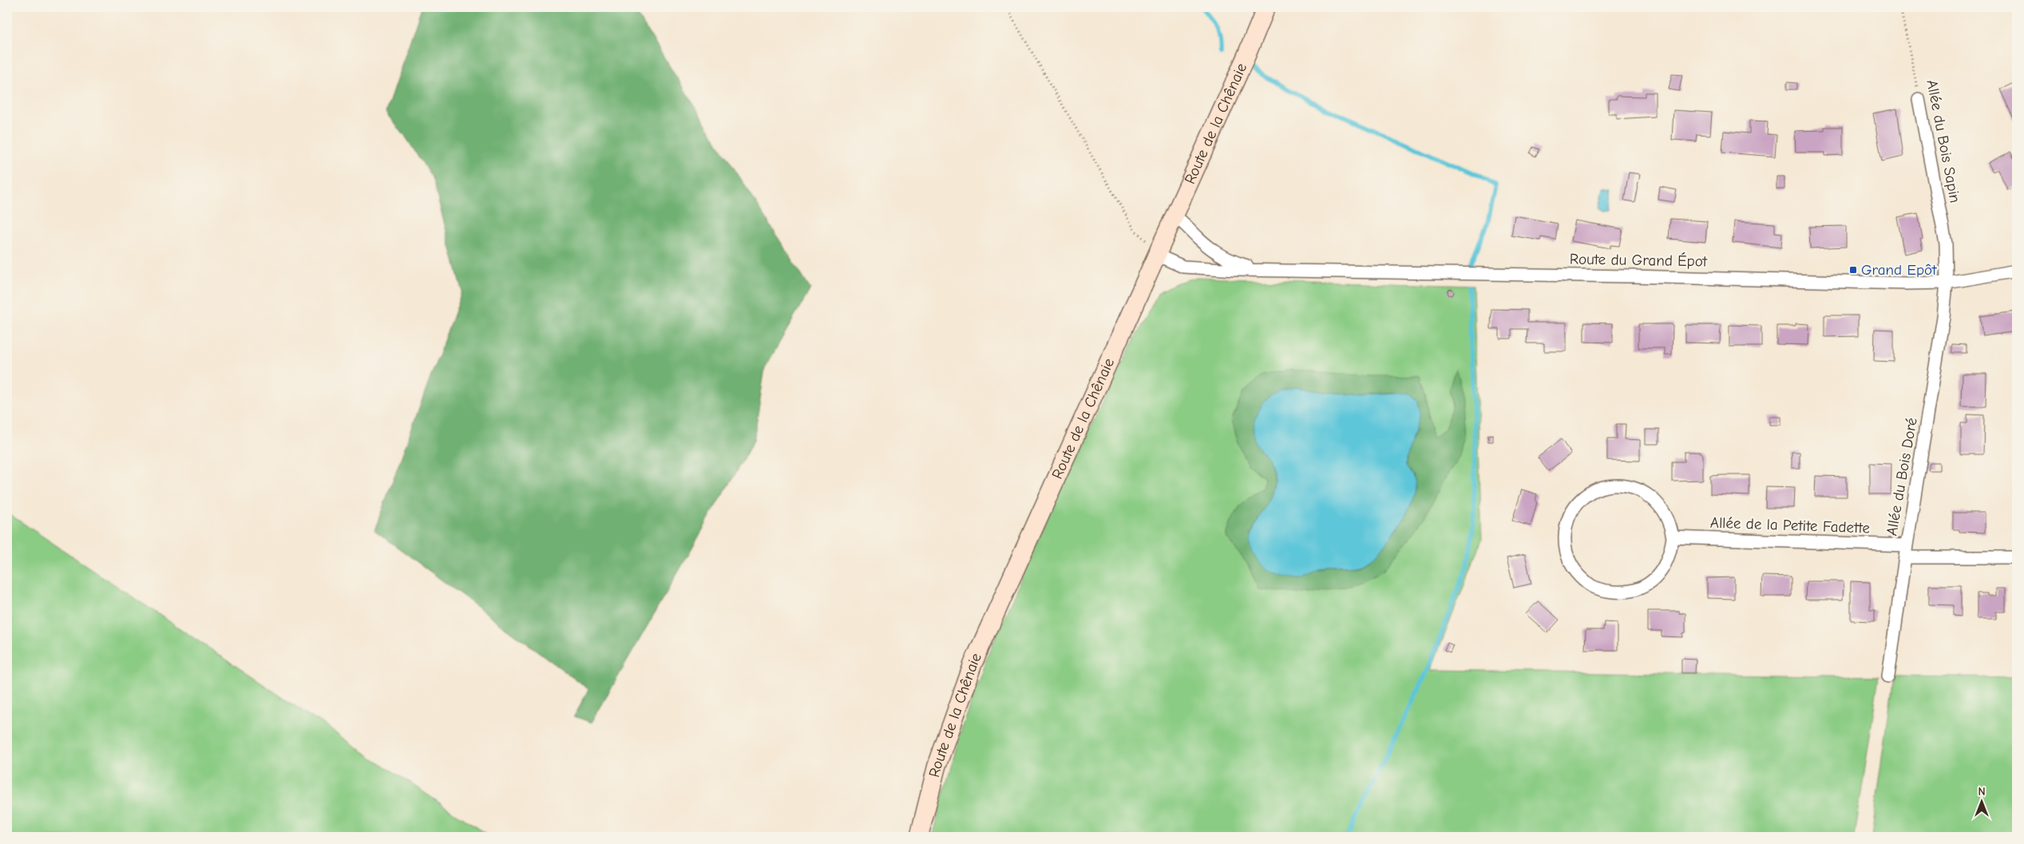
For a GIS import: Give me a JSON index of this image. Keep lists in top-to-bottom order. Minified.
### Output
{"streets":{"main road":["Route de la Chênaie"],"street":["Allée du Bois Sapin","Route du Grand Épot","Allée du Bois Doré","Allée de la Petite Fadette"]},"crossings":[["Route de la Chênaie","Route du Grand Épot"],["Allée du Bois Sapin","Route du Grand Épot"],["Allée du Bois Sapin","Allée du Bois Doré"],["Route du Grand Épot","Allée du Bois Doré"],["Allée du Bois Doré","Allée de la Petite Fadette"]],"places":{"transit":["Grand Epôt"]},"north":"top"}
